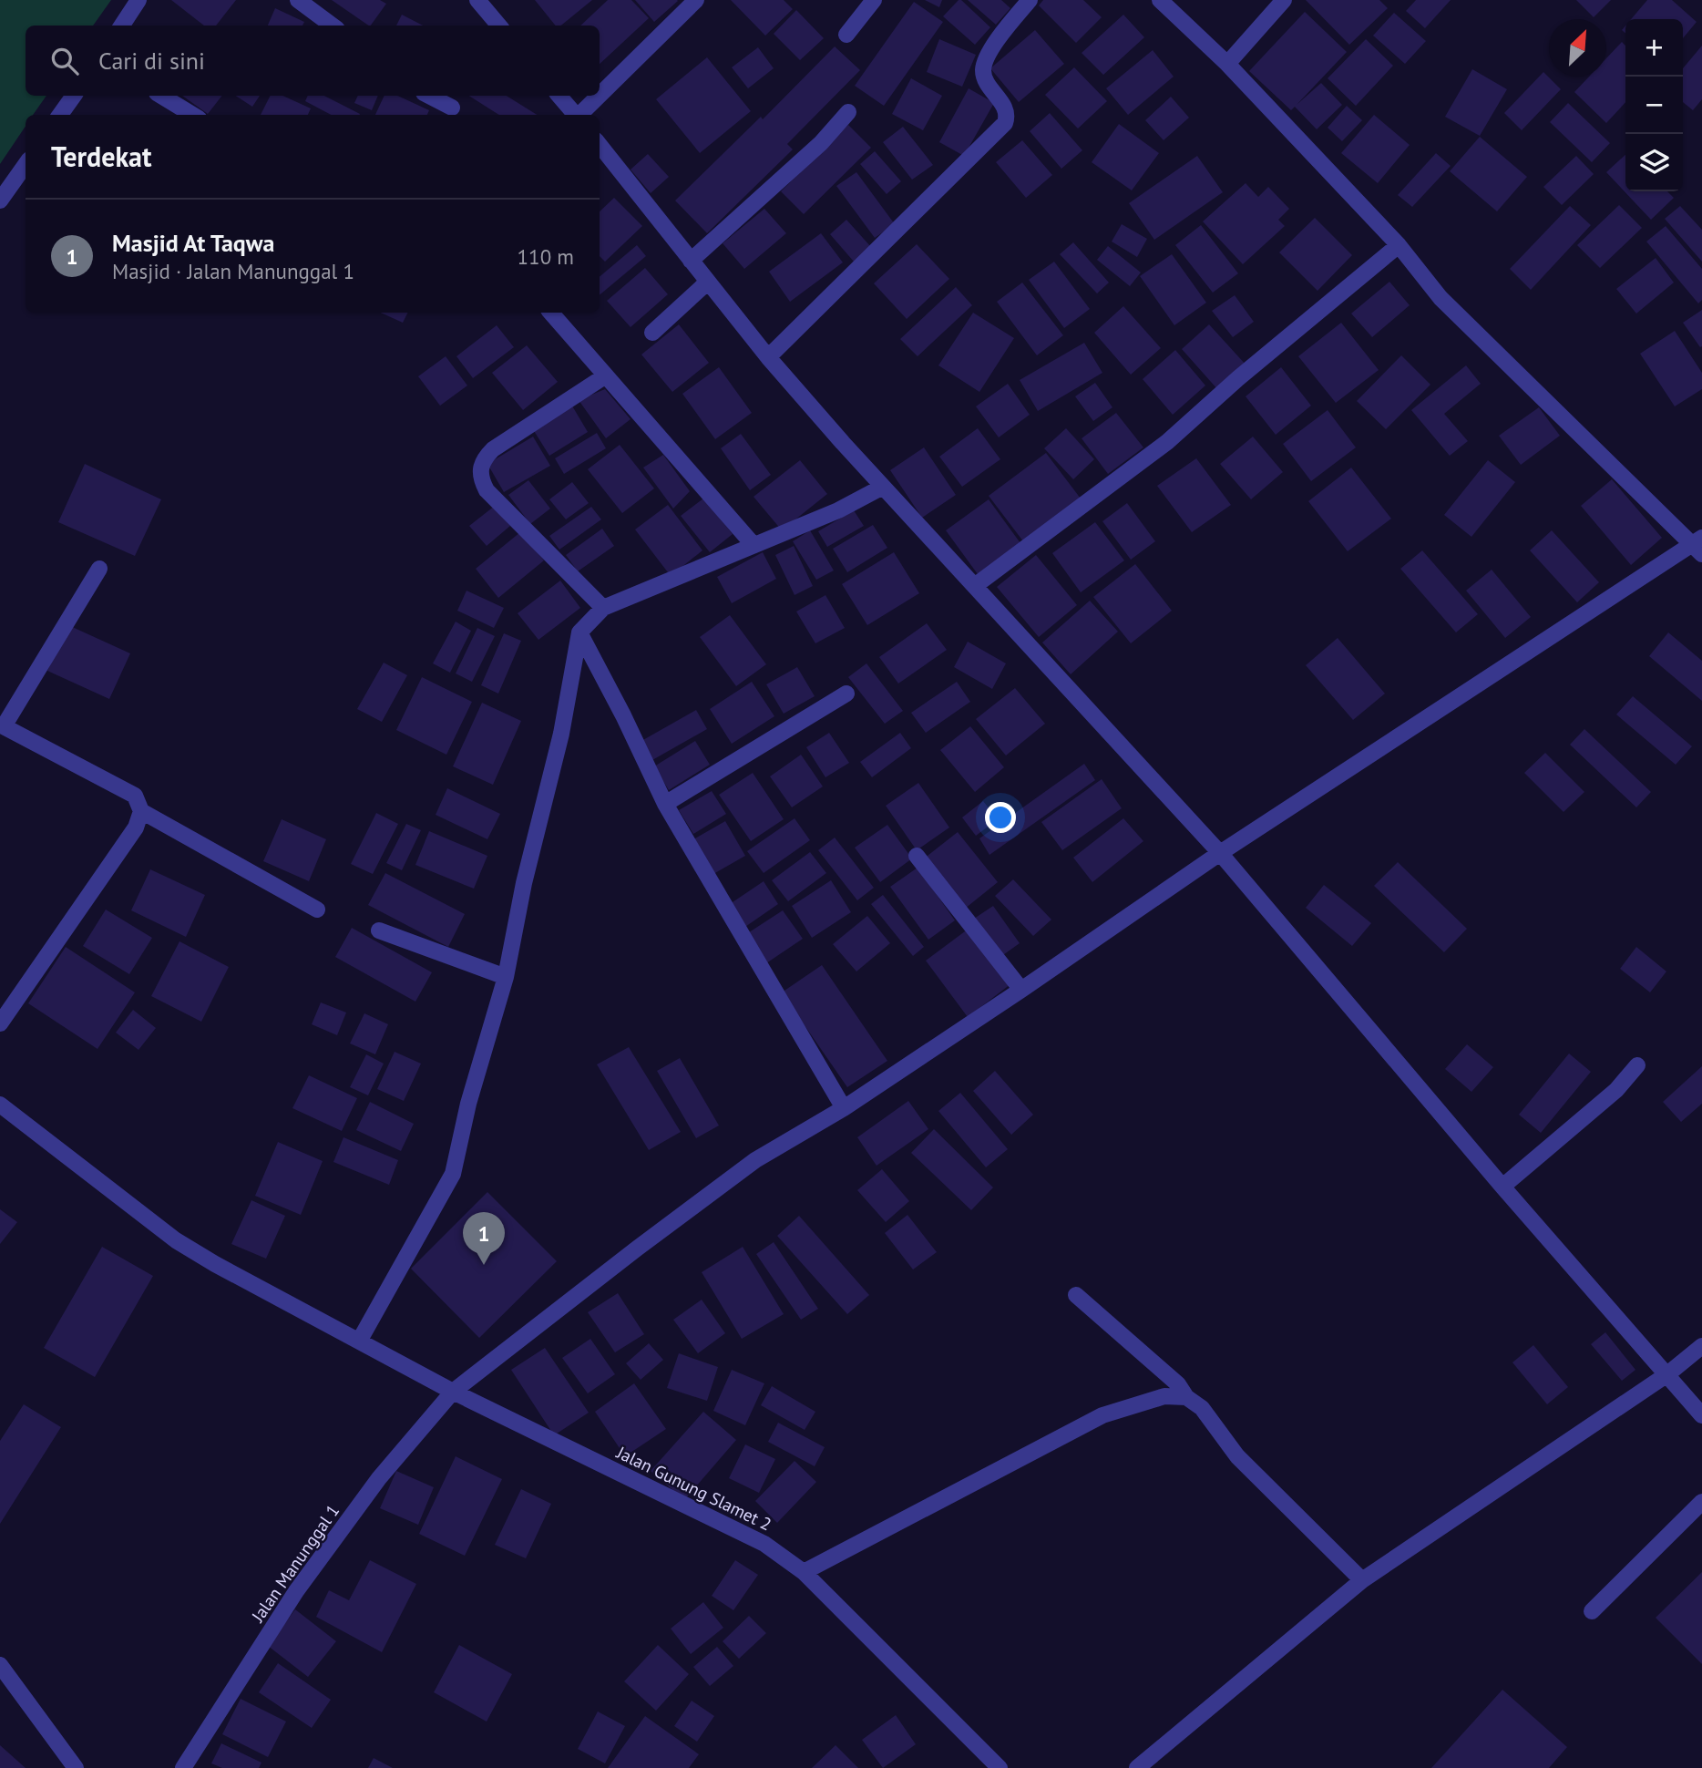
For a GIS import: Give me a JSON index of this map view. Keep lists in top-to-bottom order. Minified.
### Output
{"streets":{"street":["Jalan Gunung Slamet 2","Jalan Manunggal 1"]},"crossings":[["Jalan Gunung Slamet 2","Jalan Manunggal 1"]],"north":"top right","page":{"map_buttons":["+","−"],"search":"Cari di sini","heading":"Terdekat","list":[{"mark":"1","name":"Masjid At Taqwa","note":"Masjid · Jalan Manunggal 1","value":"110 m"}],"pins":"1"}}
